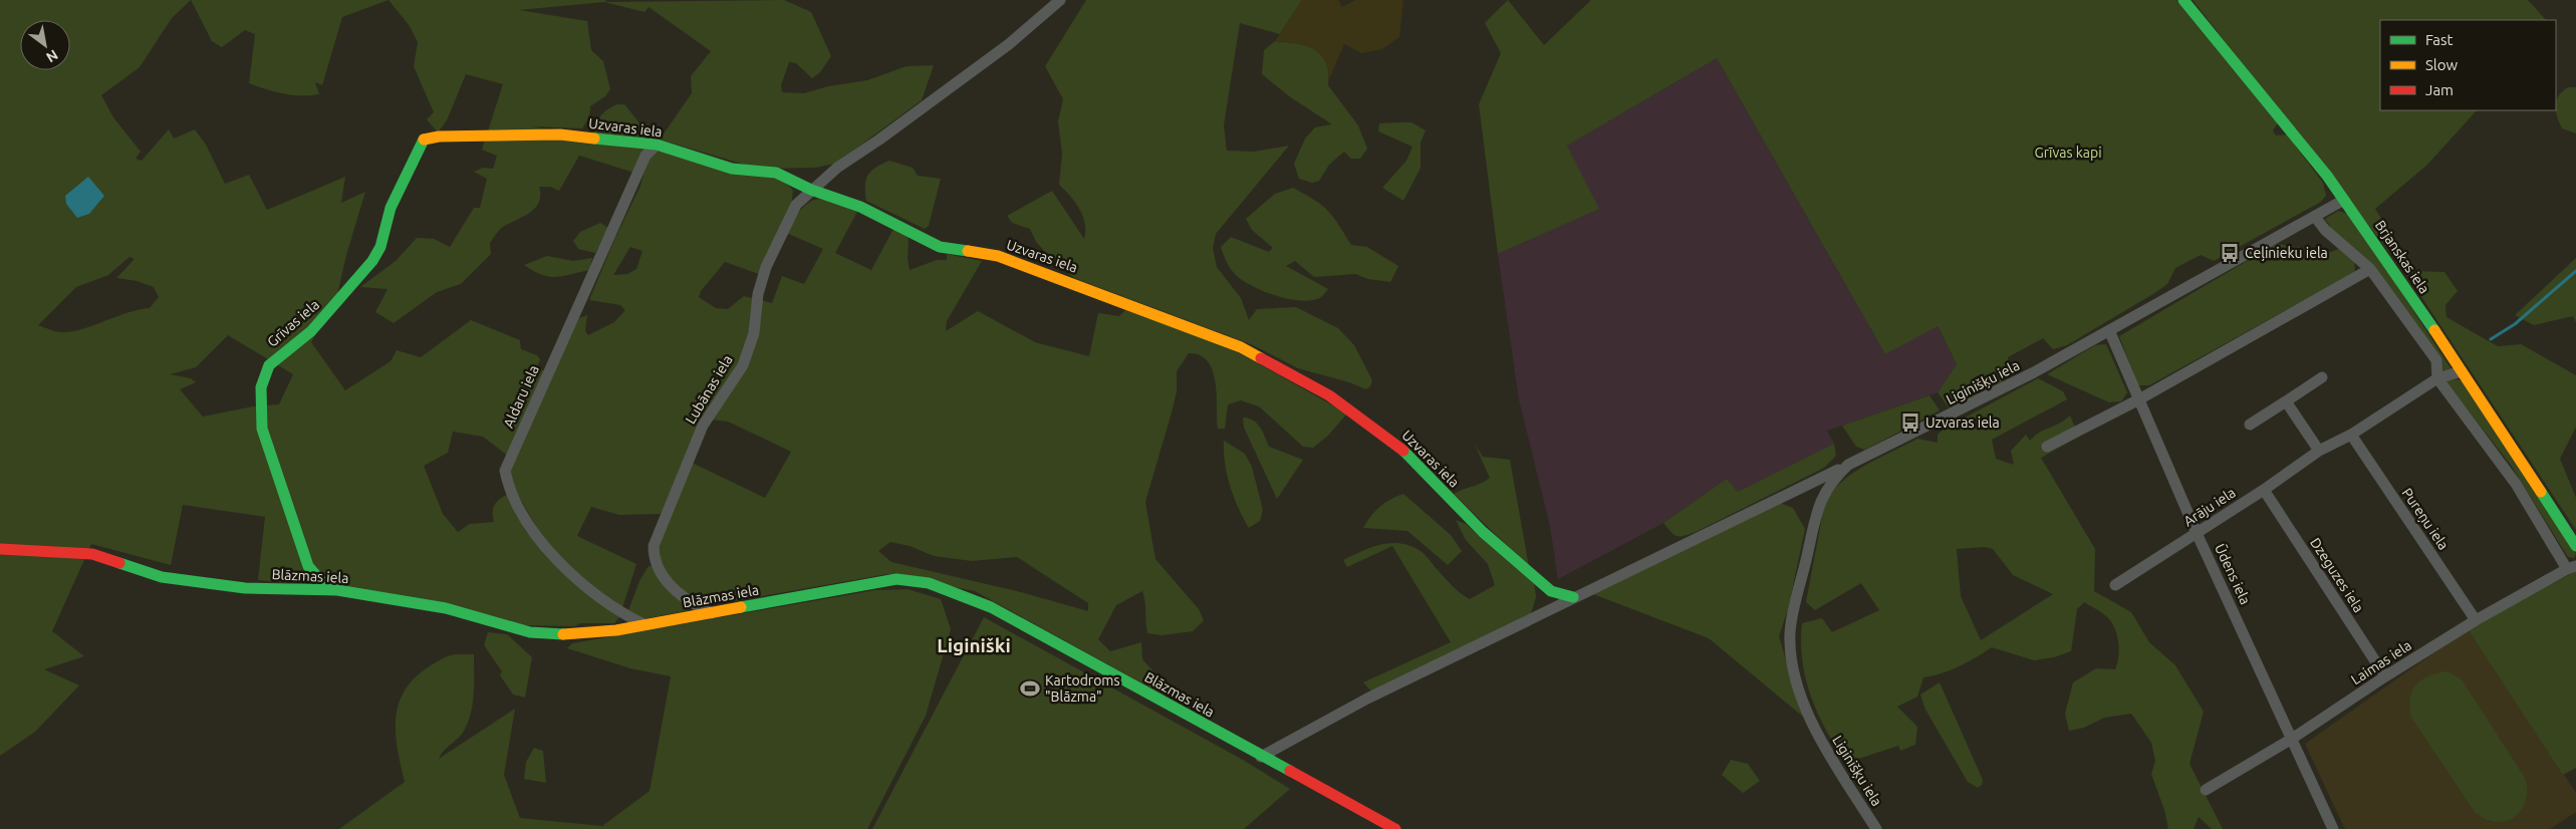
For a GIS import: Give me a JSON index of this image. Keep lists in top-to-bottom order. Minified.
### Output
{"streets":{"street":["Uzvaras iela","Brjanskas iela","Grīvas iela","Liginišķu iela","Lubānas iela","Aldaru iela","Arāju iela","Pureņu iela","Ūdens iela","Dzeguzes iela","Blāzmas iela","Laimas iela"]},"crossings":[["Uzvaras iela","Grīvas iela"],["Uzvaras iela","Lubānas iela"],["Uzvaras iela","Aldaru iela"],["Brjanskas iela","Liginišķu iela"],["Brjanskas iela","Arāju iela"],["Grīvas iela","Blāzmas iela"],["Liginišķu iela","Ūdens iela"],["Lubānas iela","Blāzmas iela"],["Aldaru iela","Blāzmas iela"],["Arāju iela","Pureņu iela"],["Arāju iela","Ūdens iela"],["Arāju iela","Dzeguzes iela"],["Pureņu iela","Laimas iela"],["Ūdens iela","Laimas iela"],["Dzeguzes iela","Laimas iela"]],"districts":["Liginiški"],"parks":["Grīvas kapi"],"places":{"bus stop":["Ceļinieku iela","Uzvaras iela"],"sports":["Kartodroms \"Blāzma\""]},"legend":["Fast","Slow","Jam"],"north":"bottom right"}
